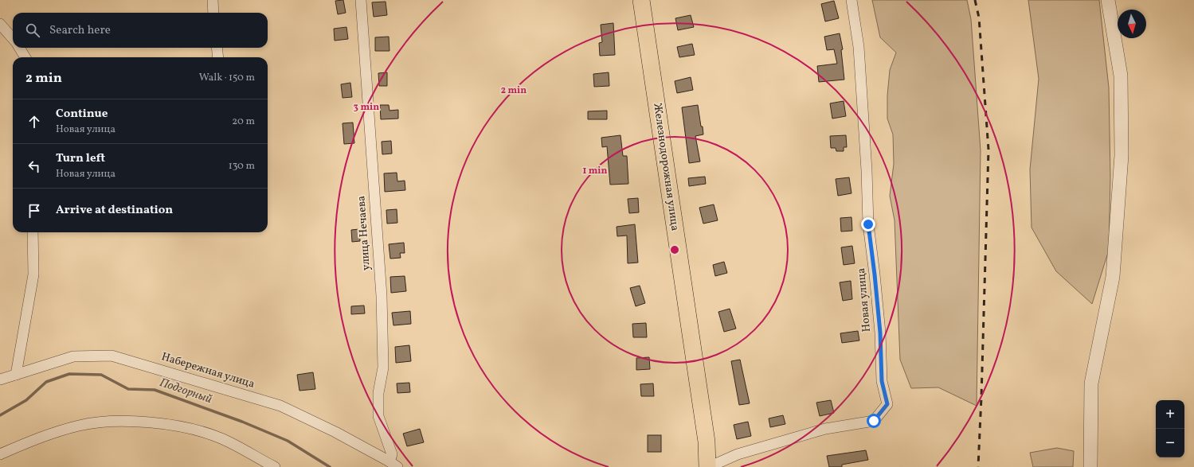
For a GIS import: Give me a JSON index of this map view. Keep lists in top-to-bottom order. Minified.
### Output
{"streets":{"main road":["Железнодорожная улица"],"street":["улица Нечаева","Новая улица","Набережная улица"]},"crossings":[["Железнодорожная улица","Новая улица"],["улица Нечаева","Набережная улица"]],"water":["Подгорный"],"north":"bottom","page":{"search":"Search here","heading":["2 min","Walk · 150 m"],"list":[["Continue","Новая улица","20 m"],["Turn left","Новая улица","130 m"],"Arrive at destination"],"map_buttons":["+","−"]},"rings":["2 min","3 min","1 min"]}
